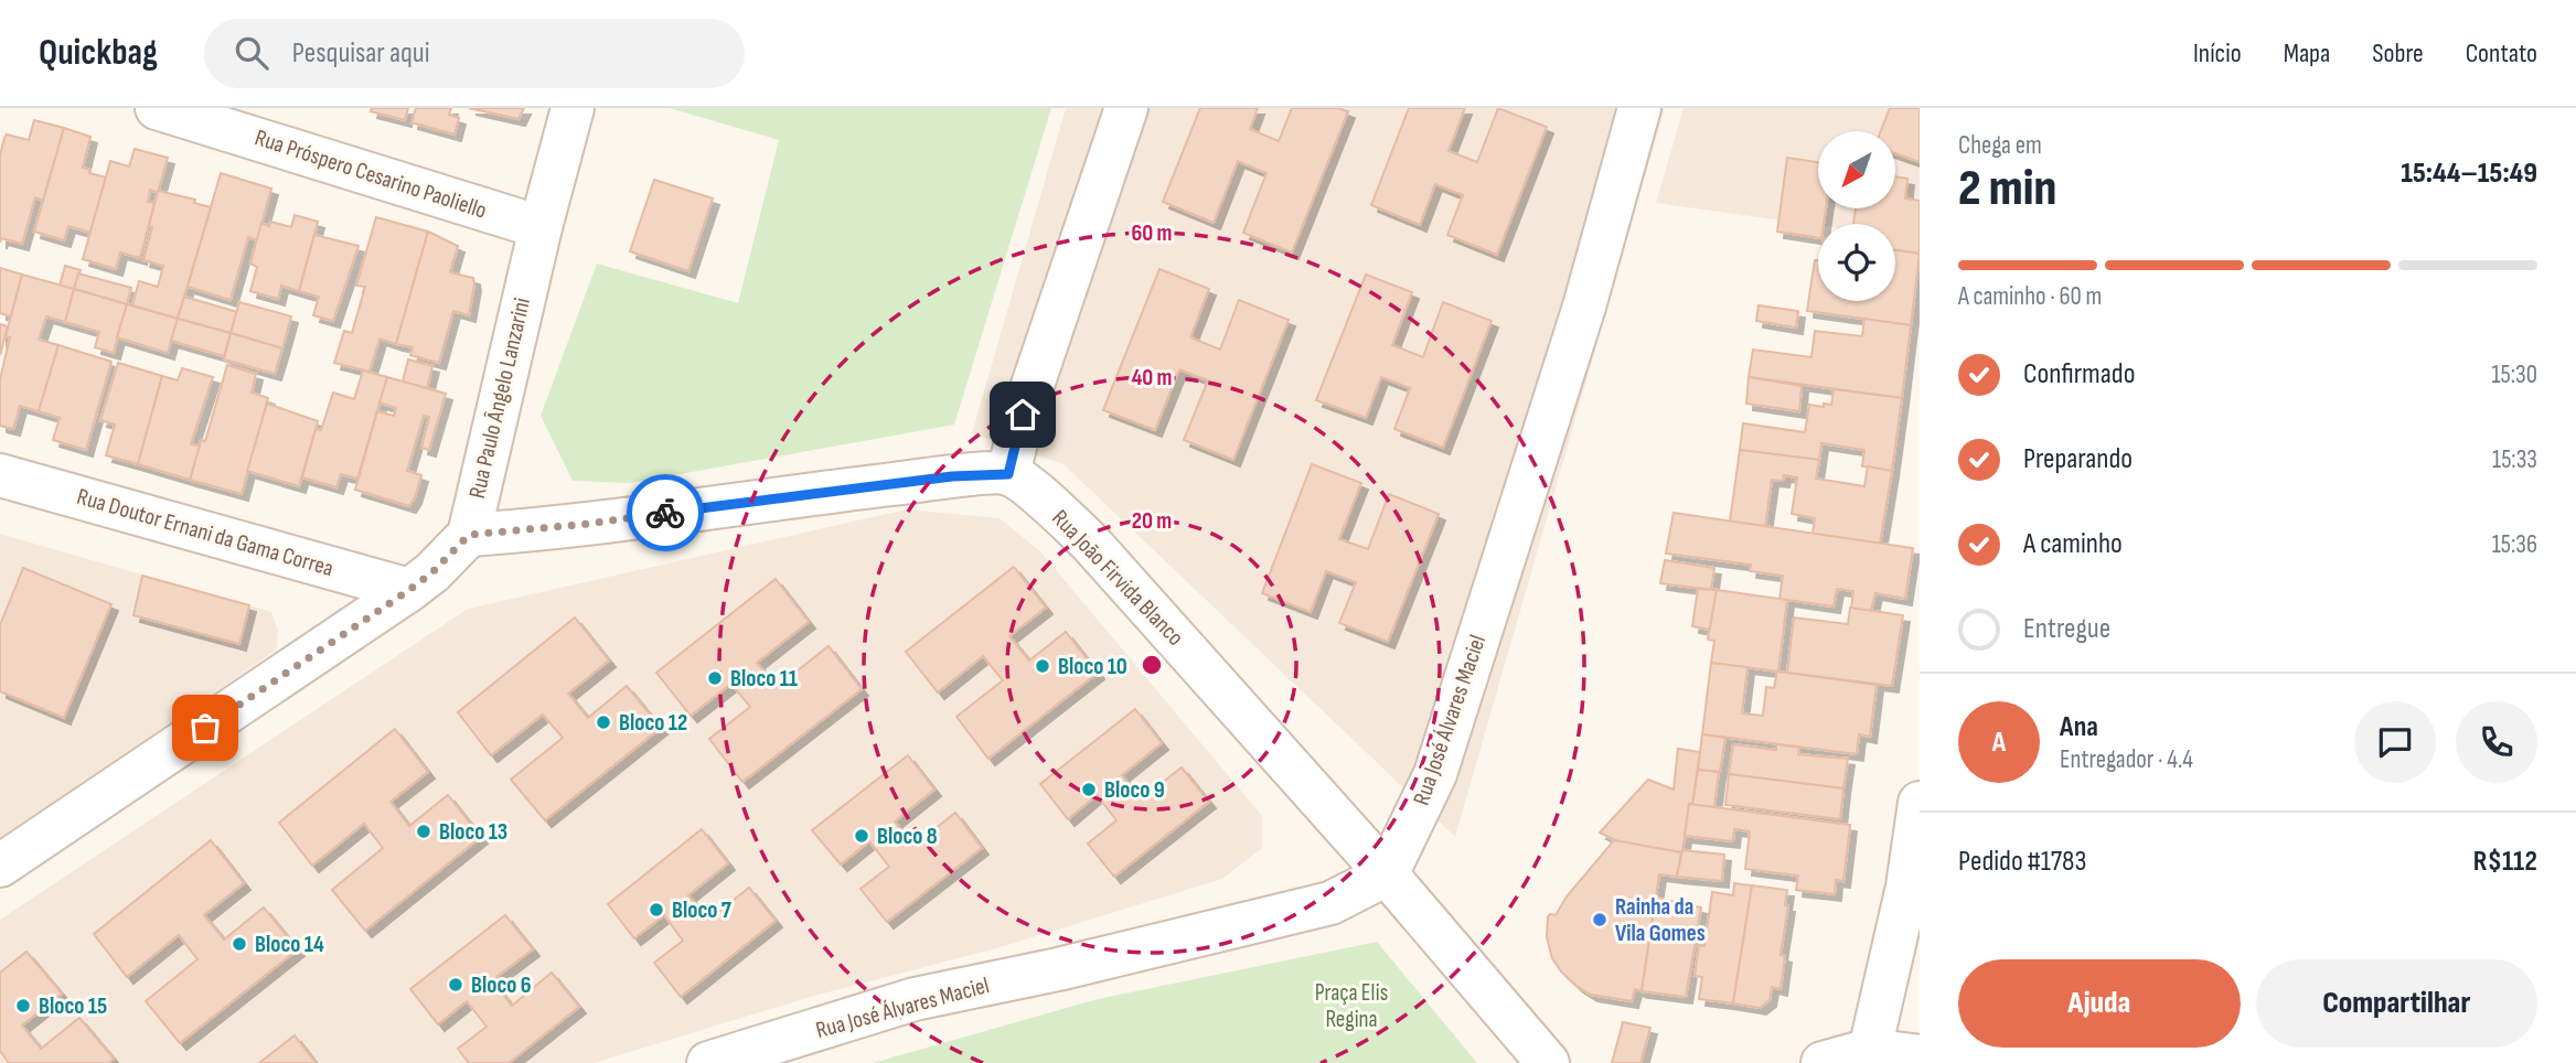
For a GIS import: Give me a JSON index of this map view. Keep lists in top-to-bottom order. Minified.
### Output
{"streets":{"street":["Rua Próspero Cesarino Paoliello","Rua Paulo Ângelo Lanzarini","Rua Doutor Ernani da Gama Correa","Rua João Firvida Blanco","Rua José Álvares Maciel"]},"crossings":[["Rua Próspero Cesarino Paoliello","Rua Paulo Ângelo Lanzarini"],["Rua João Firvida Blanco","Rua José Álvares Maciel"]],"parks":["Praça Elis Regina"],"places":["Bloco 10","Bloco 11","Bloco 12","Bloco 9","Bloco 13","Bloco 8","Bloco 7","Rainha da Vila Gomes","Bloco 14","Bloco 6","Bloco 15"],"north":"bottom left","page":{"header":"Quickbag","search":"Pesquisar aqui","nav":["Início","Mapa","Sobre","Contato"],"heading":["2 min","Chega em","15:44–15:49"],"panel":["Ana","Entregador · 4.4","Pedido #1783","R$112"],"bar":"A caminho · 60 m","list":[["Confirmado","15:30"],["Preparando","15:33"],["A caminho","15:36"],"Entregue"],"round":"A","buttons":["Ajuda","Compartilhar"]},"rings":["60 m","40 m","20 m"]}
